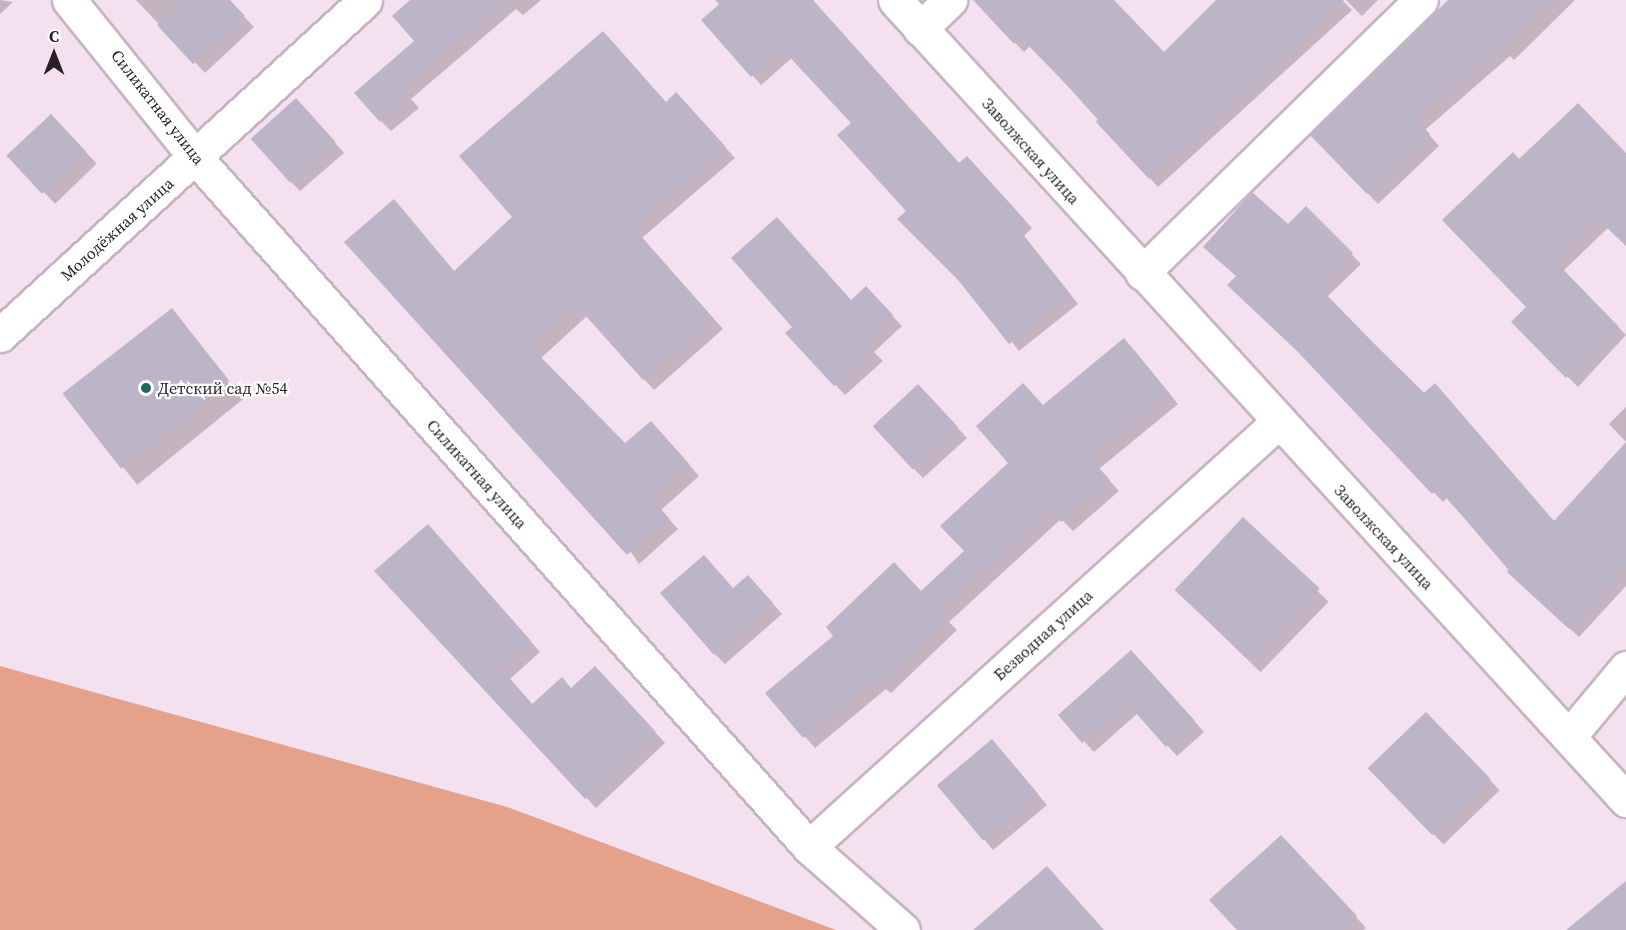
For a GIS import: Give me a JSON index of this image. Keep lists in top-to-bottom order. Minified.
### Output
{"streets":{"street":["Силикатная улица","Заволжская улица","Молодёжная улица","Безводная улица"]},"crossings":[["Силикатная улица","Молодёжная улица"],["Силикатная улица","Безводная улица"],["Заволжская улица","Безводная улица"]],"places":["Детский сад №54"],"north":"top"}
